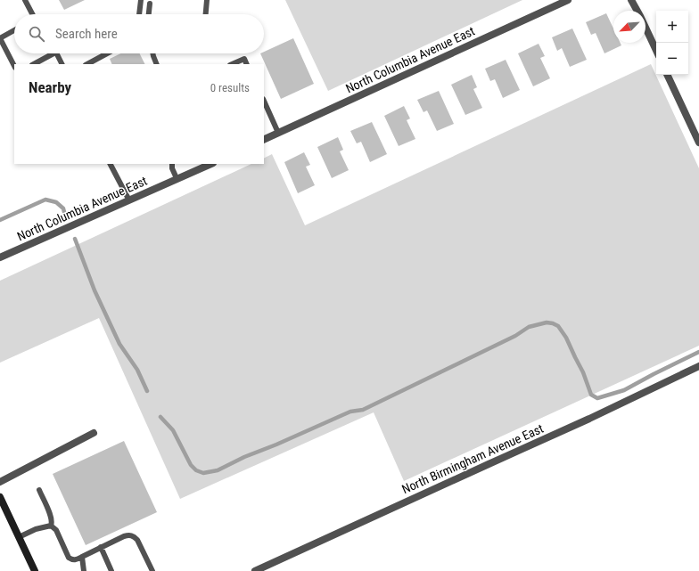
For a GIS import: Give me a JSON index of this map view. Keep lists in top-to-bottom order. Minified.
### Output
{"streets":{"street":["North Columbia Avenue East","North Birmingham Avenue East"]},"north":"bottom left","page":{"map_buttons":["+","−"],"search":"Search here","heading":["Nearby","0 results"]}}
